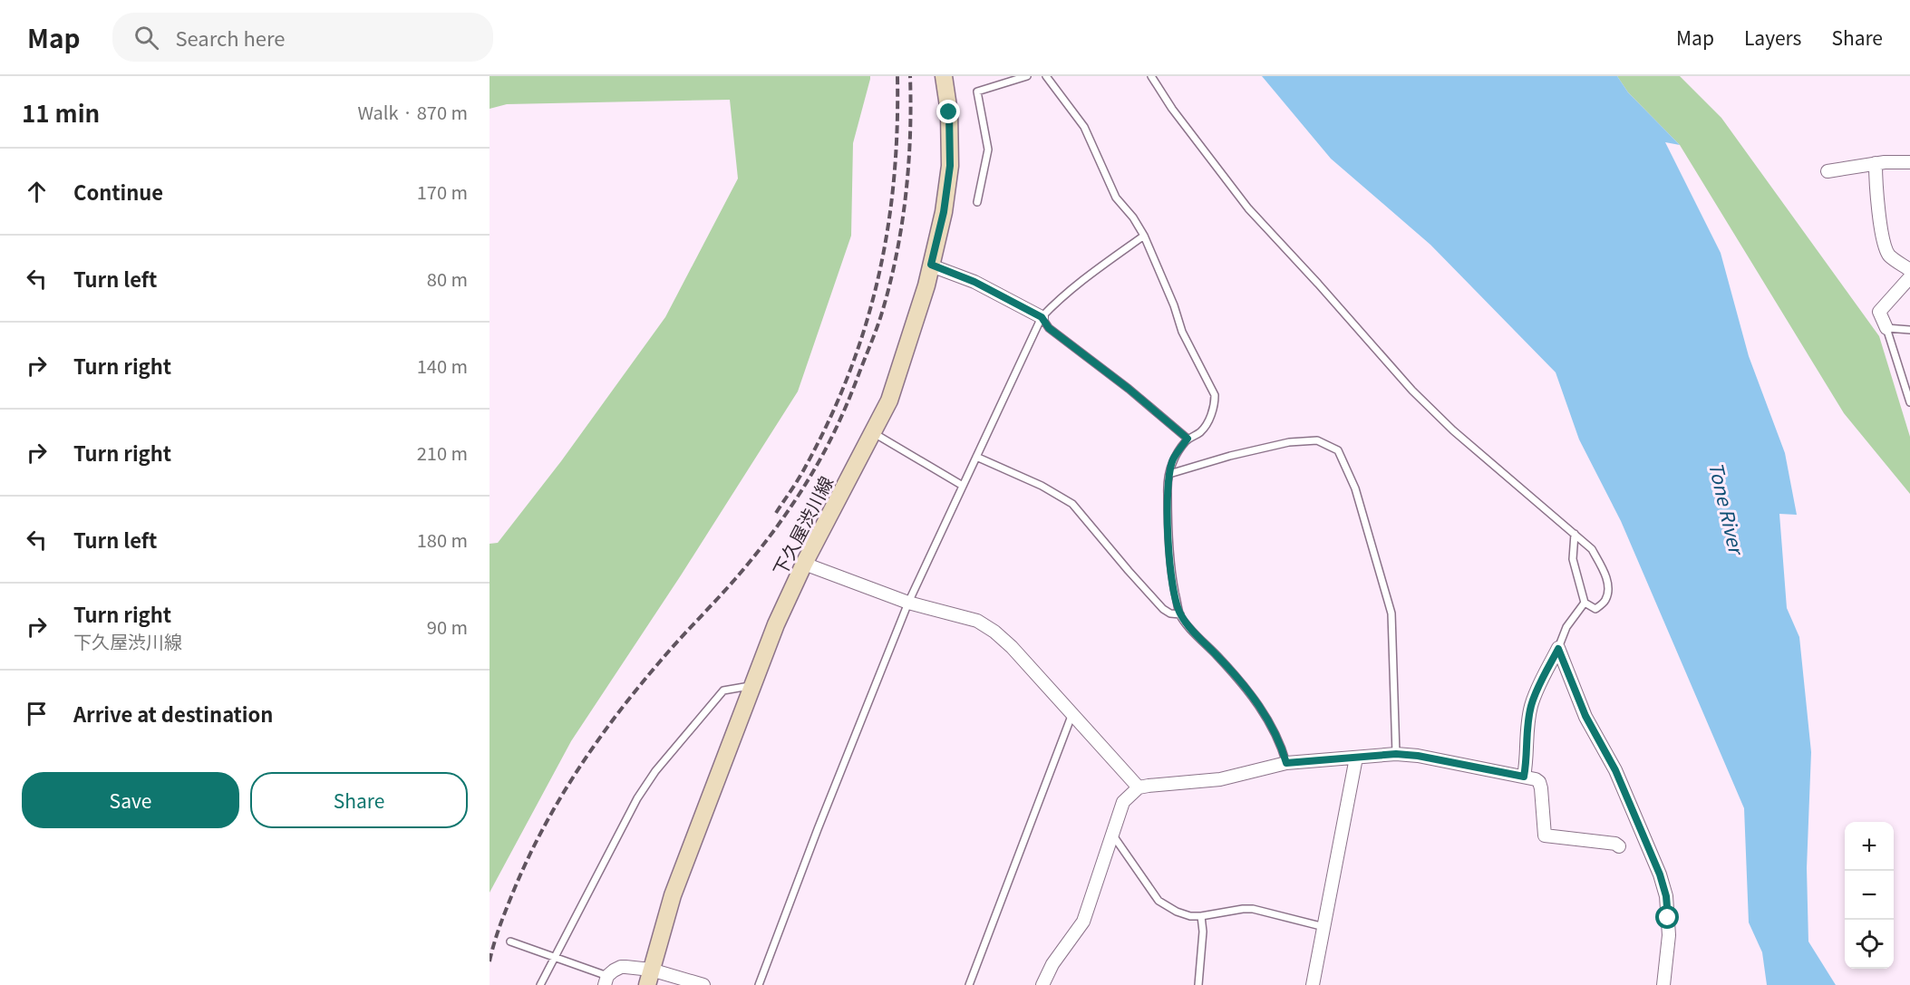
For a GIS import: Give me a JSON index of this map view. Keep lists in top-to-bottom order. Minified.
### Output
{"streets":{"main road":["下久屋渋川線"]},"water":["Tone River"],"page":{"header":"Map","search":"Search here","nav":["Map","Layers","Share"],"heading":["11 min","Walk · 870 m"],"list":[["Continue","170 m"],["Turn left","80 m"],["Turn right","140 m"],["Turn right","210 m"],["Turn left","180 m"],["Turn right","下久屋渋川線","90 m"],"Arrive at destination"],"buttons":["Save","Share"],"map_buttons":["+","−"]}}
